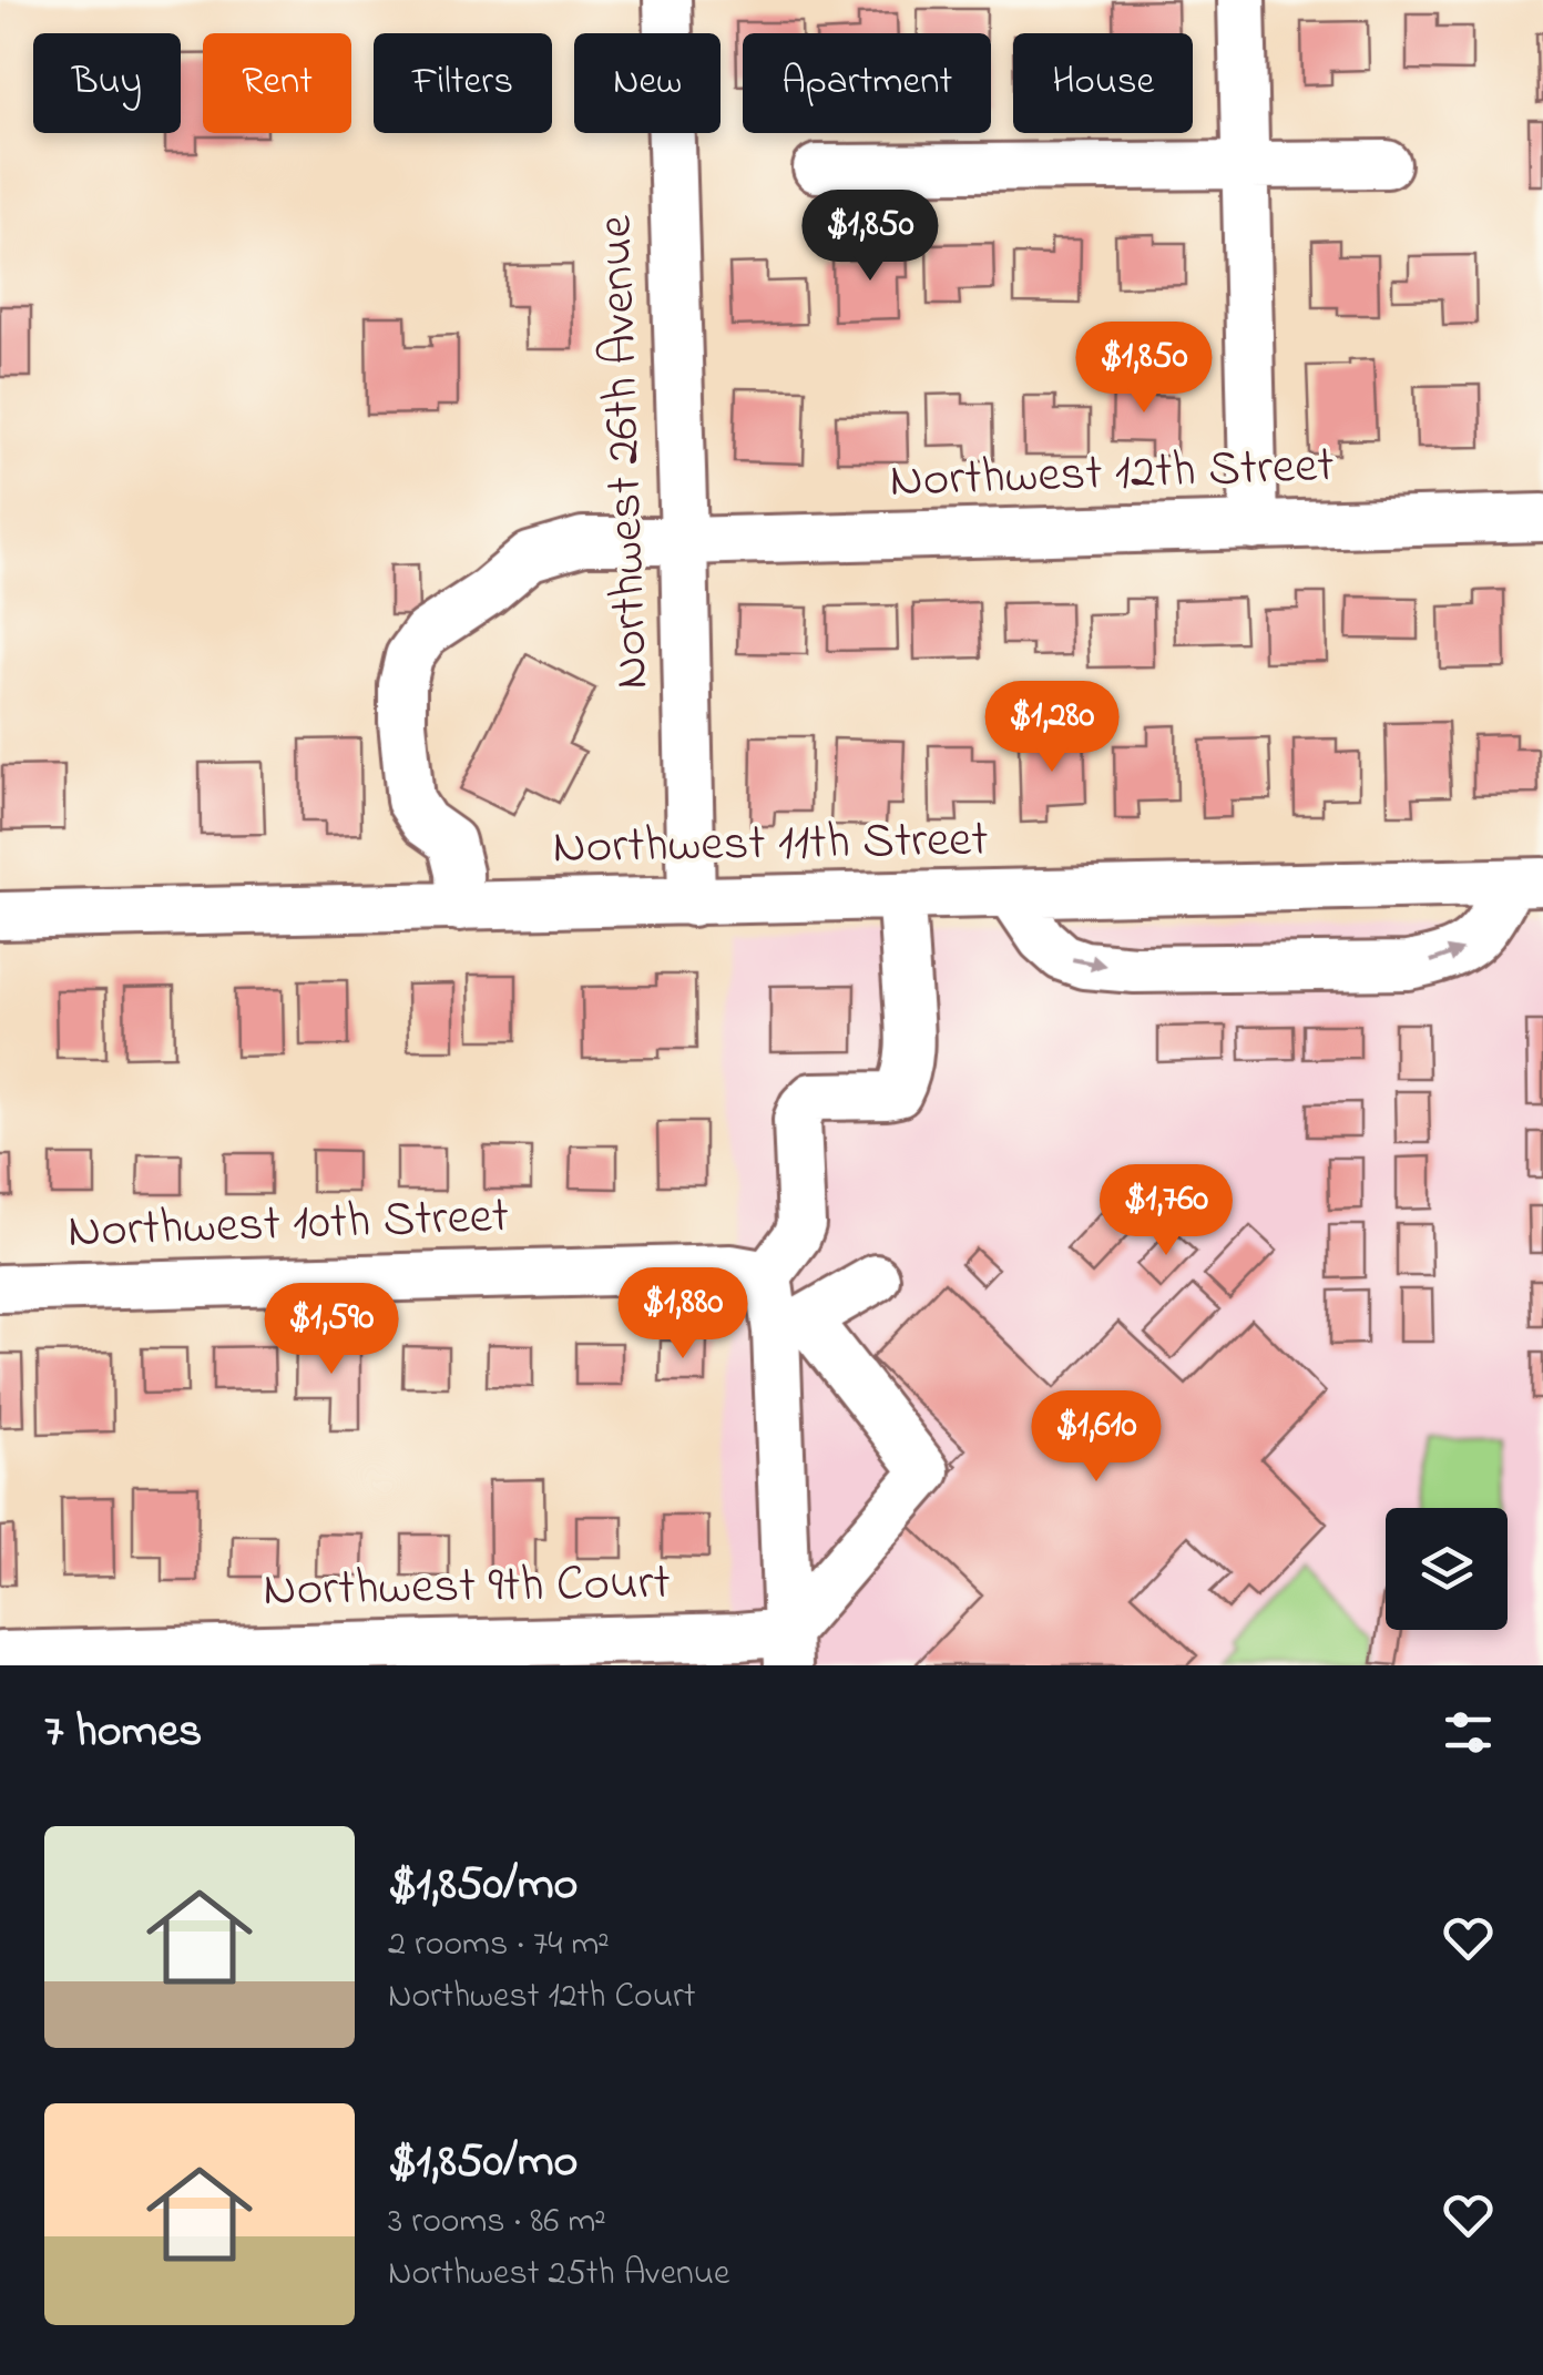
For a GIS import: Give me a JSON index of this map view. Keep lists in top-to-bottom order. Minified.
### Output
{"streets":{"street":["Northwest 26th Avenue","Northwest 12th Street","Northwest 11th Street","Northwest 10th Street","Northwest 9th Court"]},"crossings":[["Northwest 26th Avenue","Northwest 12th Street"],["Northwest 26th Avenue","Northwest 11th Street"],["Northwest 12th Street","Northwest 11th Street"]],"page":{"chip":["Buy","Rent","Filters","New","Apartment","House"],"price":["$1,850","$1,850","$1,280","$1,760","$1,880","$1,590","$1,610"],"heading":"7 homes","list":[{"name":"$1,850/mo","note":"2 rooms · 74 m² · Northwest 12th Court"},{"name":"$1,850/mo","note":"3 rooms · 86 m² · Northwest 25th Avenue"}]}}
